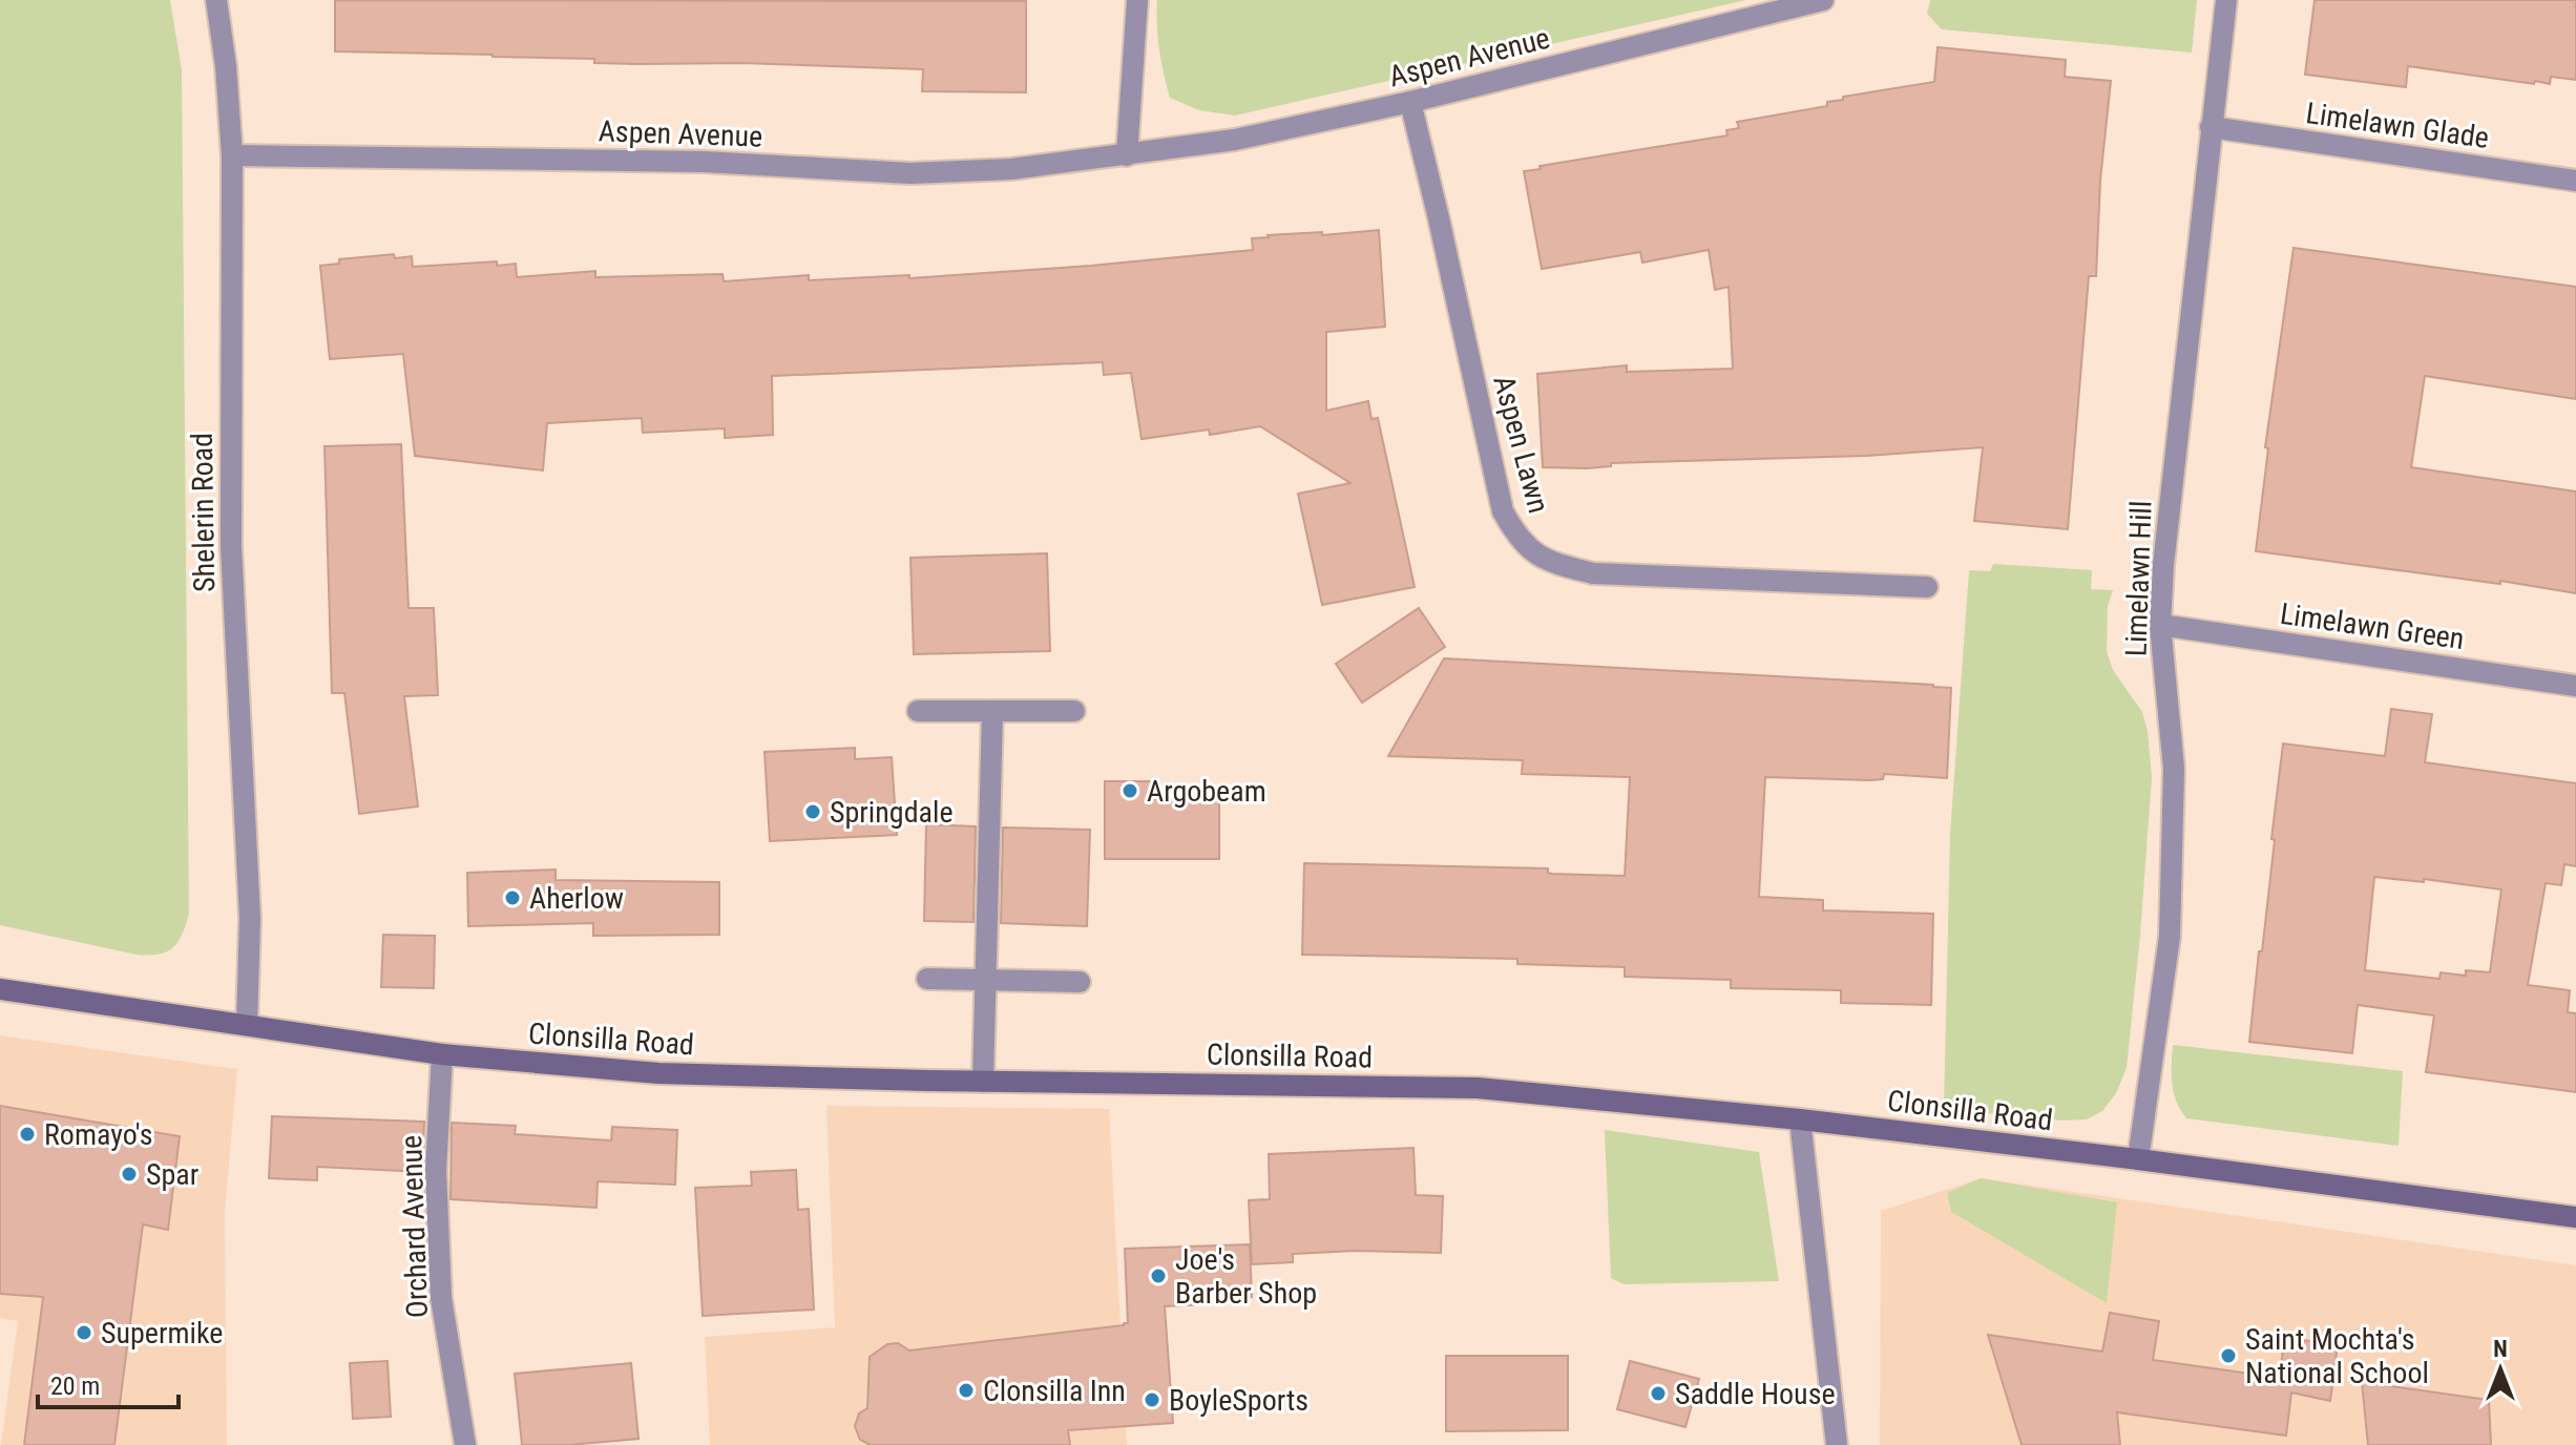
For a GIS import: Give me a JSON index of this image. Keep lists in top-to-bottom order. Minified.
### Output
{"streets":{"main road":["Clonsilla Road"],"street":["Aspen Avenue","Limelawn Glade","Aspen Lawn","Shelerin Road","Limelawn Hill","Limelawn Green","Orchard Avenue"]},"crossings":[["Aspen Avenue","Aspen Lawn"],["Aspen Avenue","Shelerin Road"],["Limelawn Glade","Limelawn Hill"],["Shelerin Road","Clonsilla Road"],["Limelawn Hill","Limelawn Green"],["Limelawn Hill","Clonsilla Road"],["Clonsilla Road","Orchard Avenue"]],"places":["Argobeam","Springdale","Aherlow","Romayo's","Spar","Joe's Barber Shop","Supermike","Saint Mochta's National School","Clonsilla Inn","Saddle House","BoyleSports"],"scale_bar":"20 m","north":"top"}
